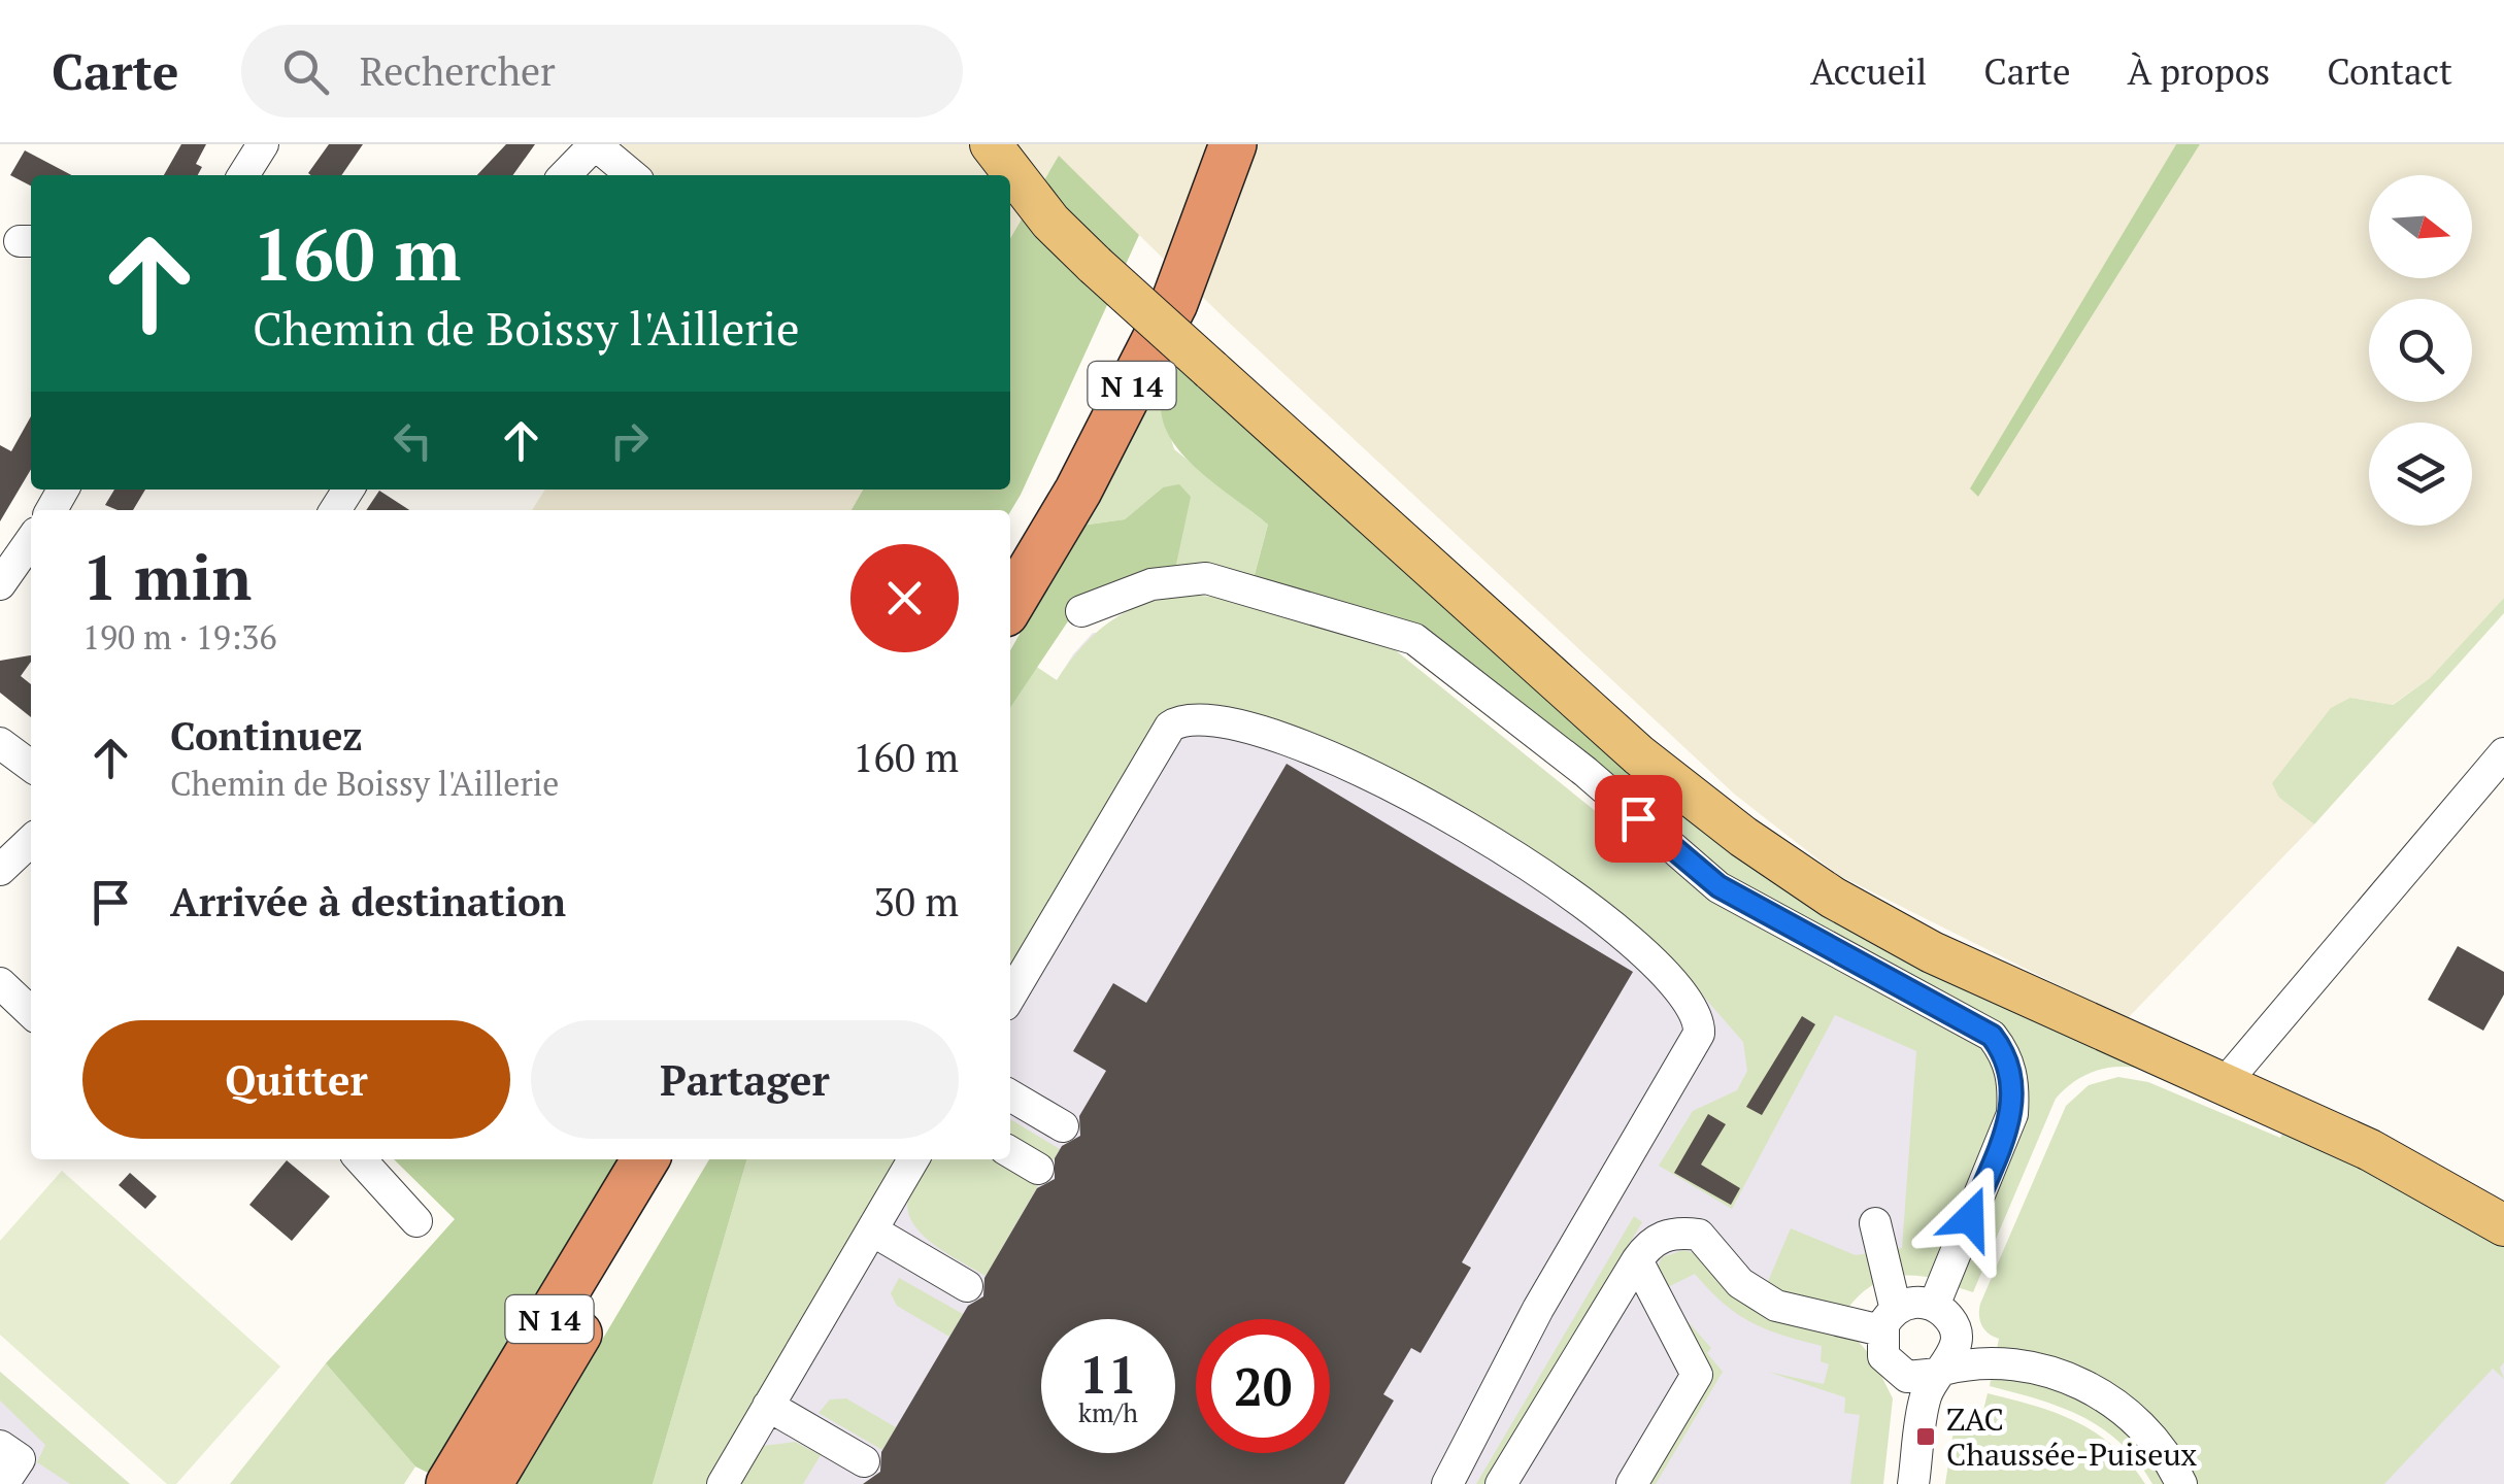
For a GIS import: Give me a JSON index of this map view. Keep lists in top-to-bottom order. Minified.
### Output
{"streets":{"highway":["N 14"]},"places":{"transit":["ZAC Chaussée-Puiseux"]},"north":"right","page":{"header":"Carte","search":"Rechercher","nav":["Accueil","Carte","À propos","Contact"],"turn":["160 m","Chemin de Boissy l'Aillerie"],"heading":["1 min","190 m · 19:36"],"list":[{"name":"Continuez","note":"Chemin de Boissy l'Aillerie","value":"160 m"},{"name":"Arrivée à destination","value":"30 m"}],"buttons":["Quitter","Partager"],"speed":"11 km/h","limit":"20"}}
